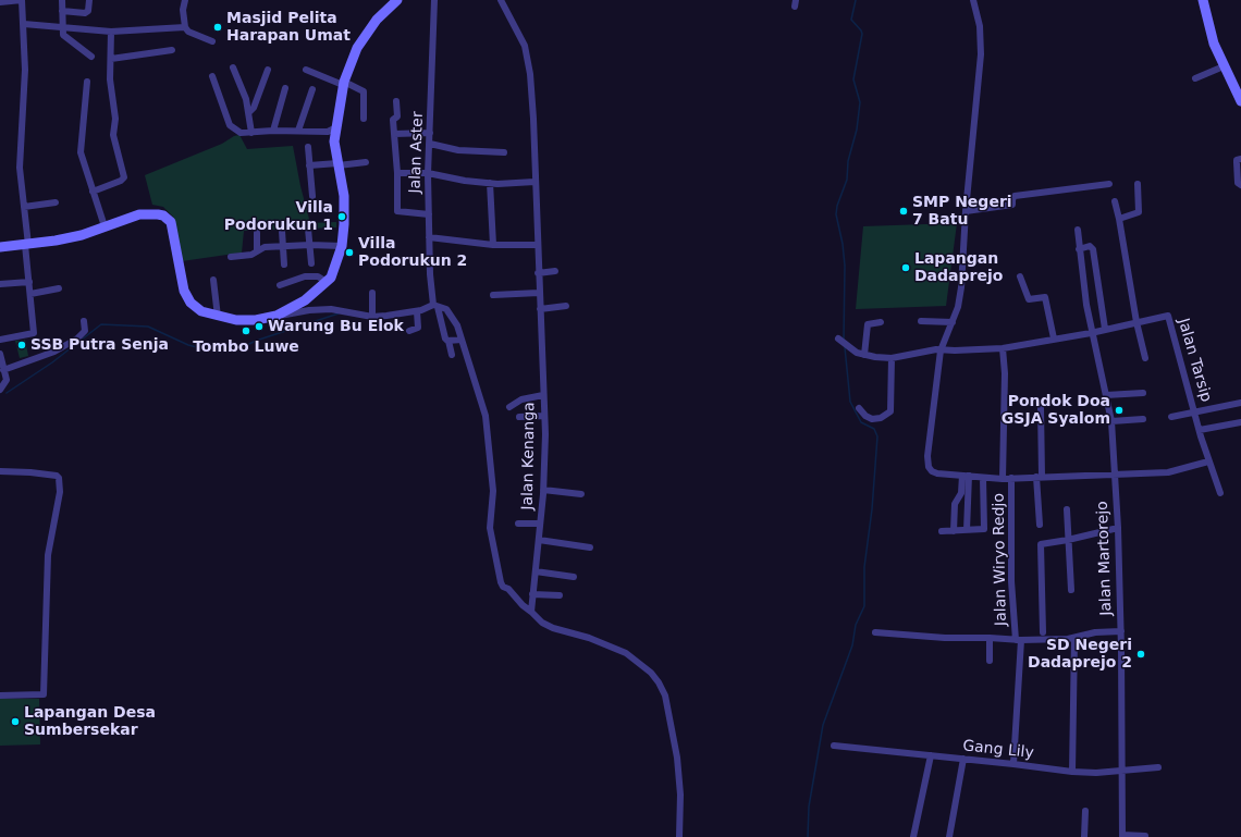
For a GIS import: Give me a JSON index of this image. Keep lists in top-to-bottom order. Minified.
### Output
{"streets":{"street":["Jalan Aster","Jalan Tarsip","Jalan Kenanga","Jalan Martorejo","Jalan Wiryo Redjo","Gang Lily"]},"crossings":[["Jalan Tarsip","Jalan Martorejo"],["Jalan Martorejo","Gang Lily"],["Jalan Wiryo Redjo","Gang Lily"]],"places":["Masjid Pelita Harapan Umat","SMP Negeri 7 Batu","Villa Podorukun 1","Villa Podorukun 2","Lapangan Dadaprejo","Warung Bu Elok","Tombo Luwe","SSB Putra Senja","Pondok Doa GSJA Syalom","SD Negeri Dadaprejo 2","Lapangan Desa Sumbersekar"]}
